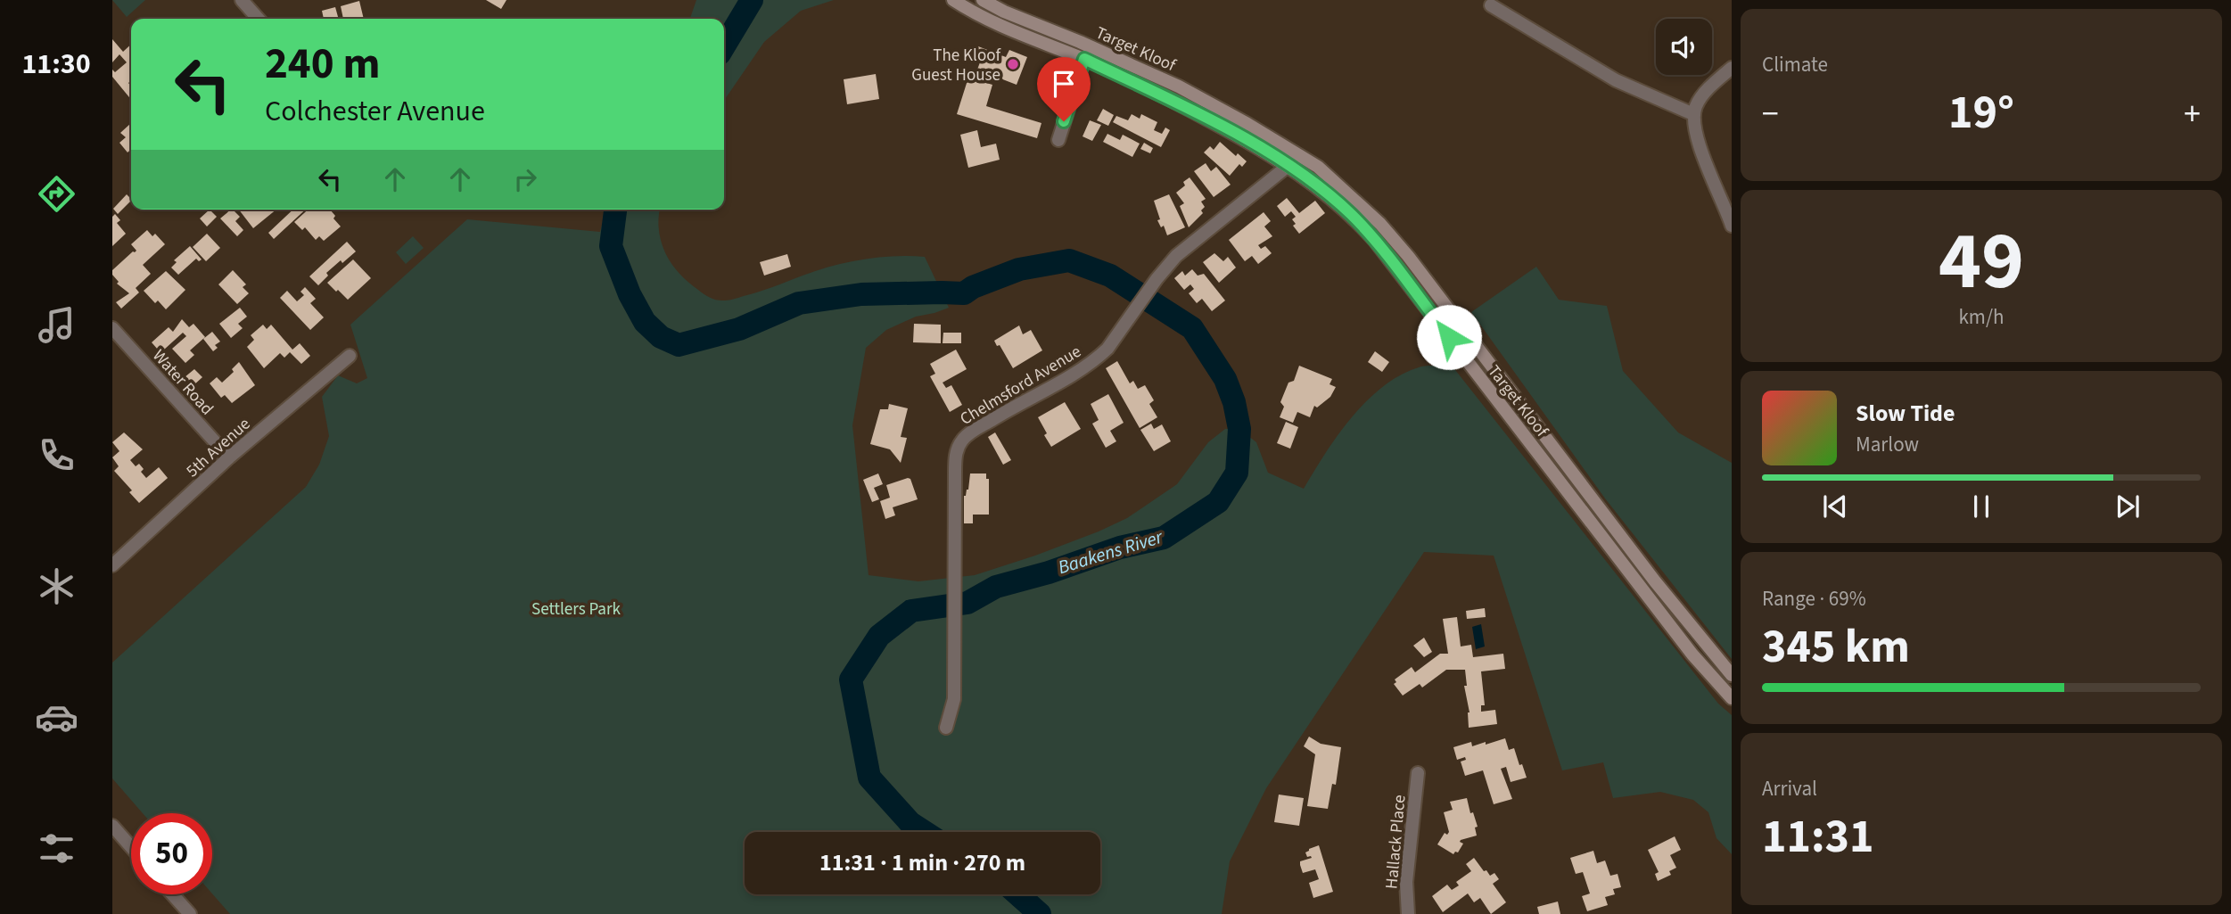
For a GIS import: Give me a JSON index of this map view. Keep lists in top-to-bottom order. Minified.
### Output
{"streets":{"main road":["Target Kloof"],"street":["Water Road","Chelmsford Avenue","5th Avenue","Hallack Place"]},"crossings":[["Target Kloof","Chelmsford Avenue"],["Water Road","5th Avenue"]],"water":["Baakens River"],"parks":["Settlers Park"],"places":["The Kloof Guest House"],"page":{"tabs":"11:30","tile":["Climate",["49","km/h"],["Range · 69%","345 km"],["Arrival","11:31"]],"turn":["240 m","Colchester Avenue"],"heat":["−","19°","+"],"song":["Slow Tide","Marlow"],"limit":"50","trip":"11:31 · 1 min · 270 m"}}
